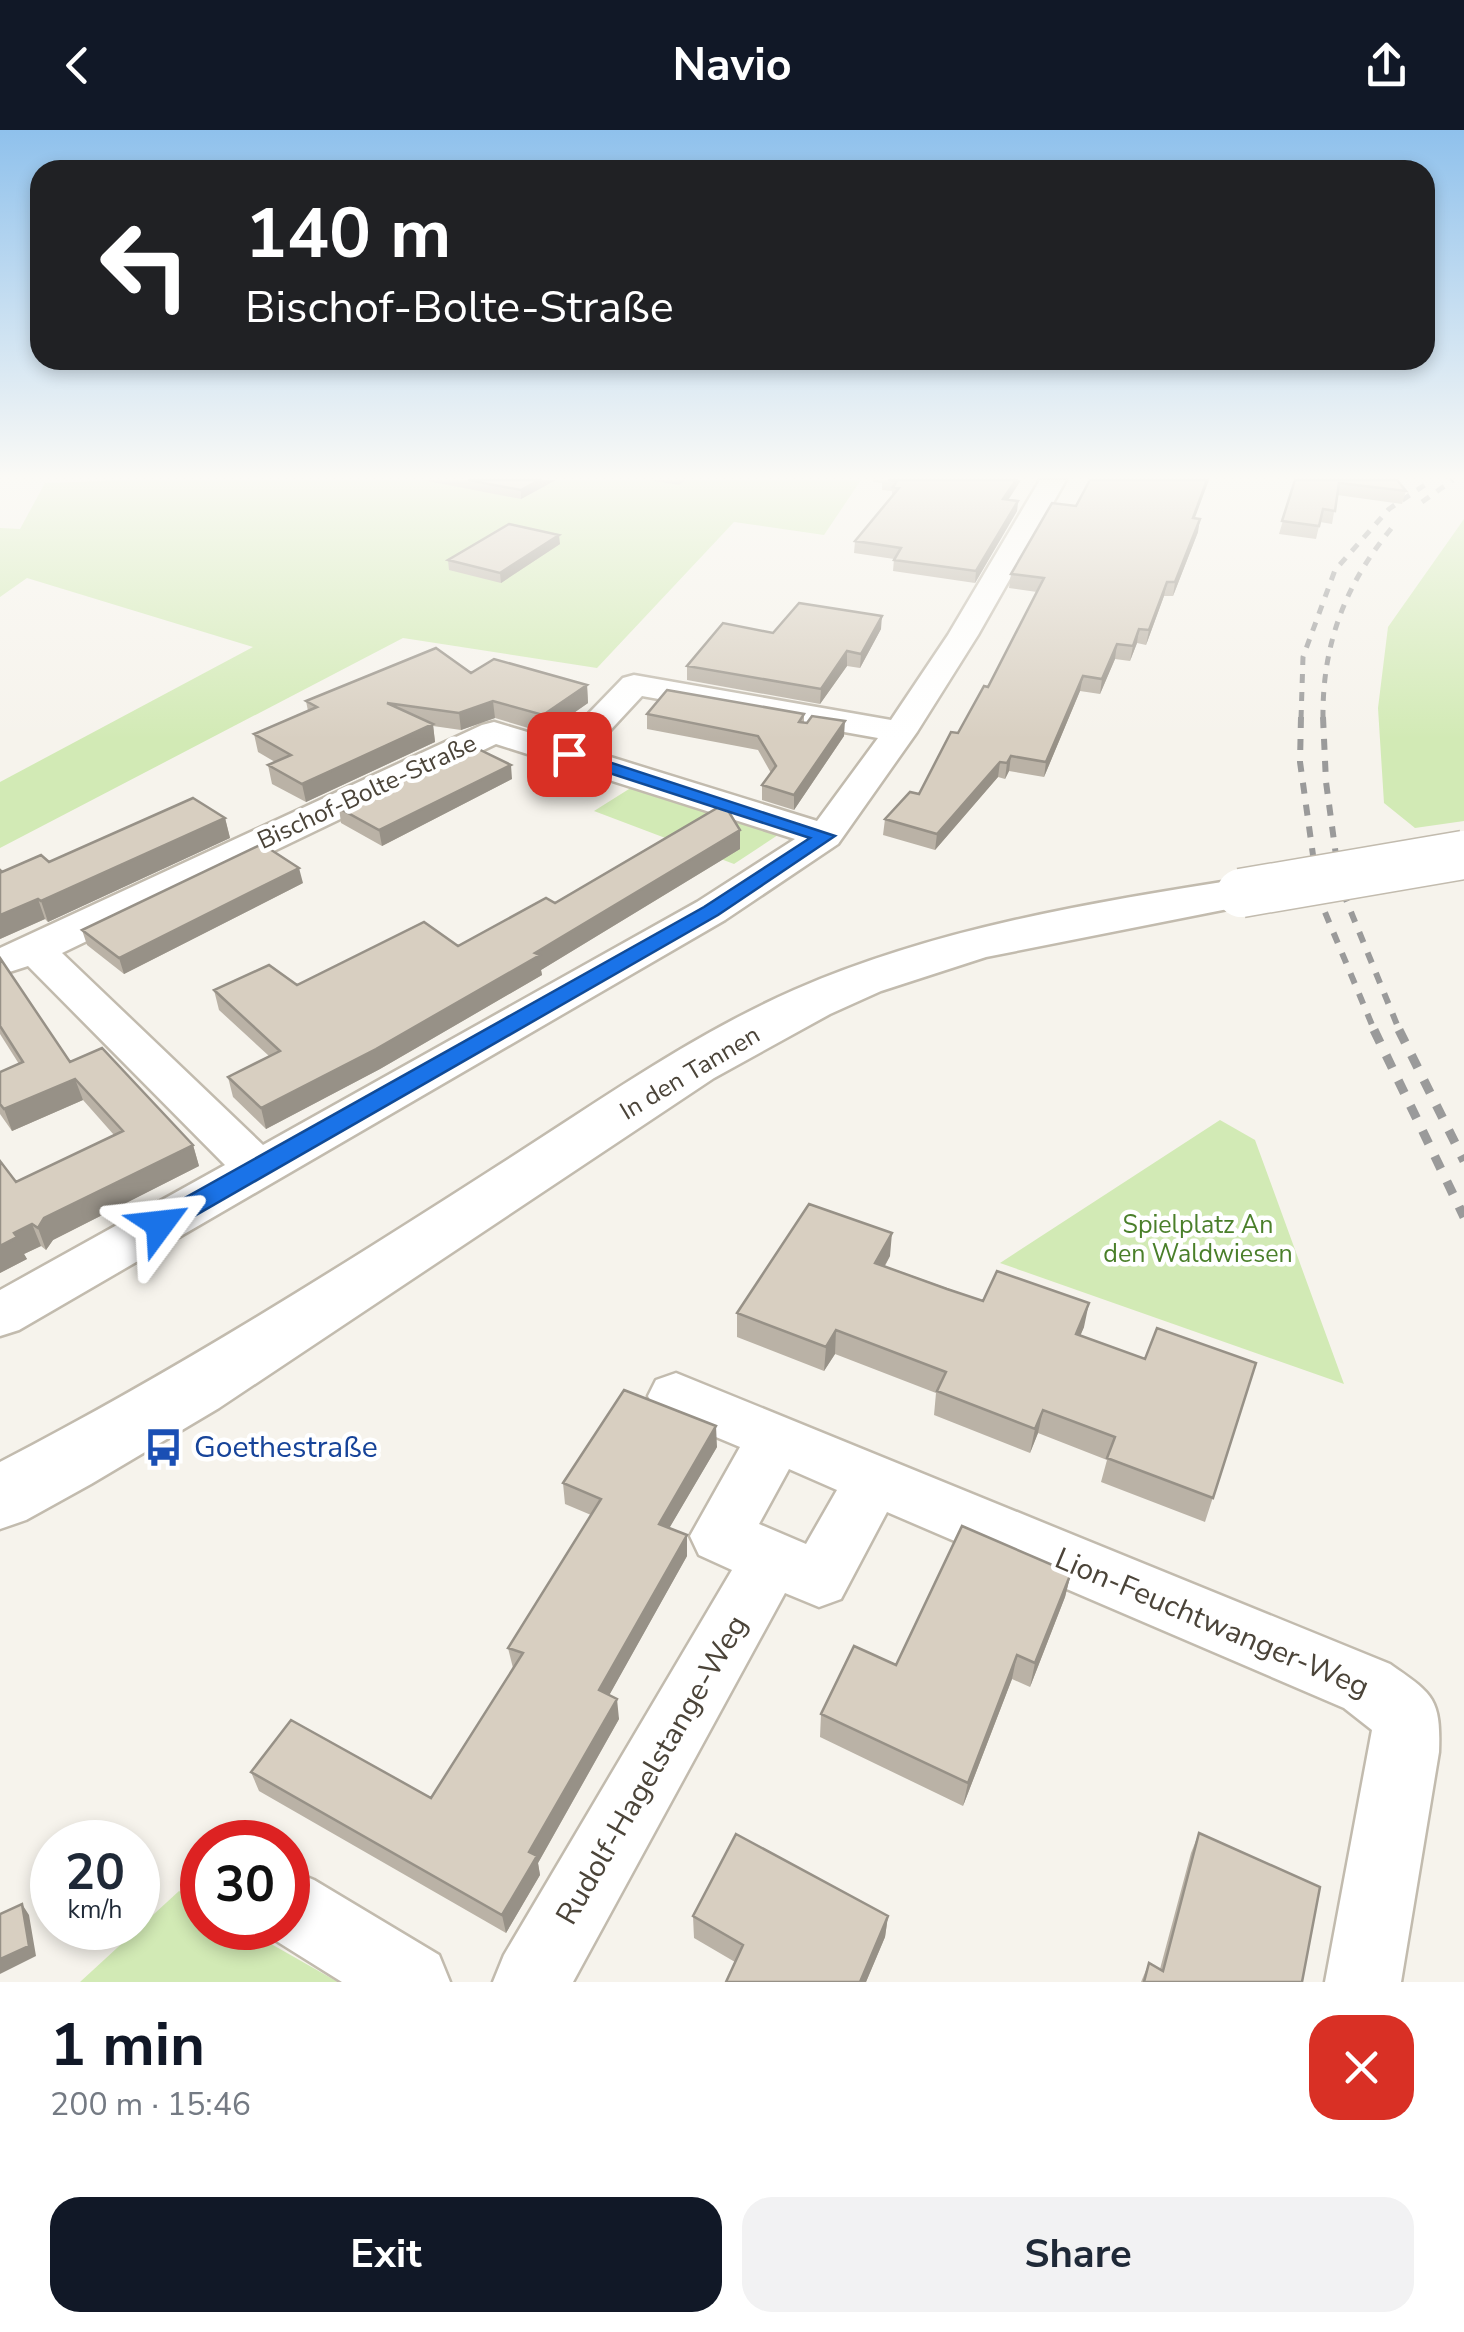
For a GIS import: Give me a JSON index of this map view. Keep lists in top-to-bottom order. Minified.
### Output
{"streets":{"street":["Bischof-Bolte-Straße","In den Tannen","Lion-Feuchtwanger-Weg","Rudolf-Hagelstange-Weg"]},"parks":["Spielplatz An den Waldwiesen"],"places":{"bus stop":["Goethestraße"]},"page":{"header":"Navio","turn":["140 m","Bischof-Bolte-Straße"],"speed":"20 km/h","limit":"30","heading":["1 min","200 m · 15:46"],"buttons":["Exit","Share"]}}
